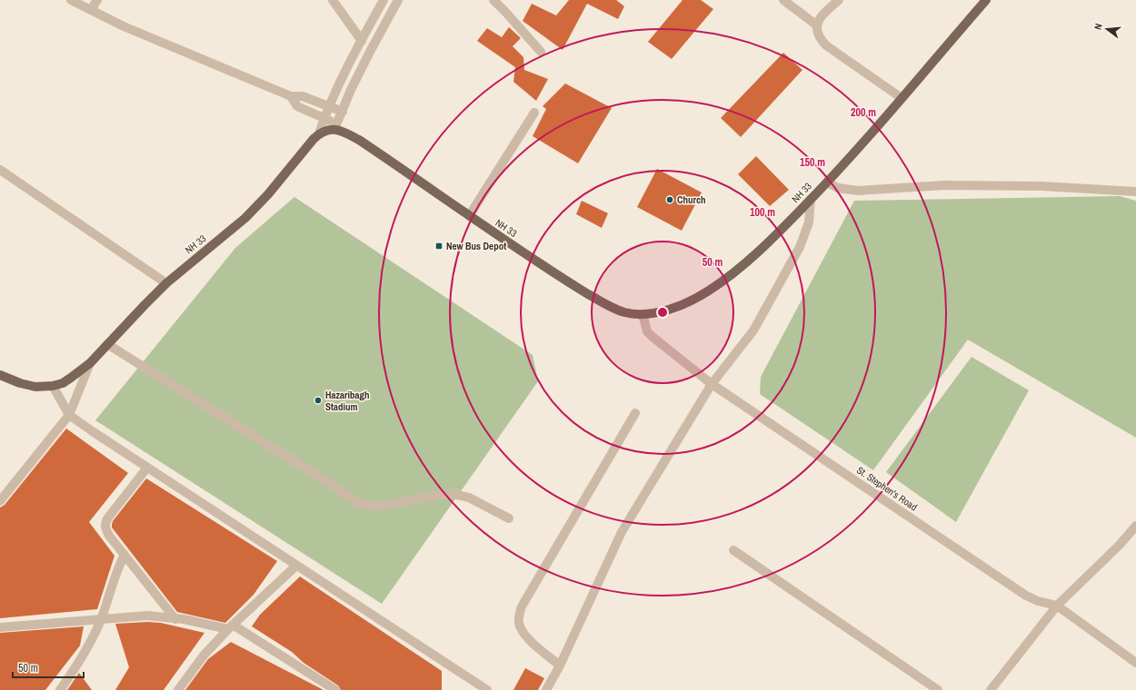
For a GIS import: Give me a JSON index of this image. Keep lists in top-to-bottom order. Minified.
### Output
{"streets":{"main road":["NH 33"],"street":["St. Stephen's Road"]},"crossings":[["NH 33","St. Stephen's Road"]],"places":{"other":["Church","Hazaribagh Stadium"],"transit":["New Bus Depot"]},"scale_bar":"50 m","north":"left","rings":["200 m","150 m","100 m","50 m"]}
